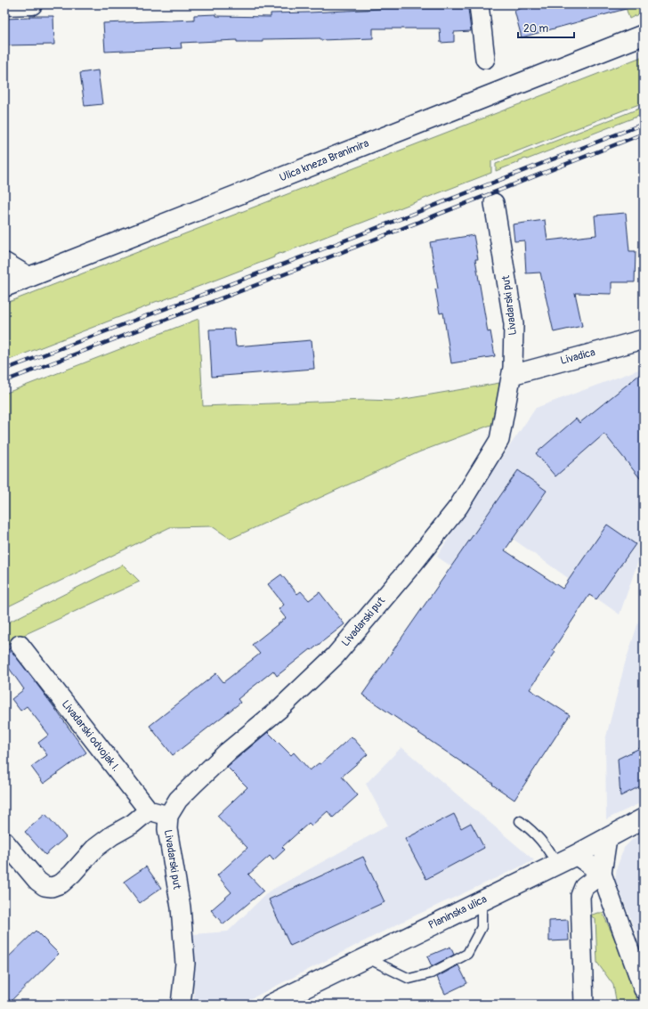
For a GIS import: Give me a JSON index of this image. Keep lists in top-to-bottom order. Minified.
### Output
{"streets":{"main road":["Ulica kneza Branimira","Planinska ulica"],"street":["Livadarski put","Livadica","Livadarski odvojak I."]},"crossings":[["Livadarski put","Livadica"]],"scale_bar":"20 m"}
